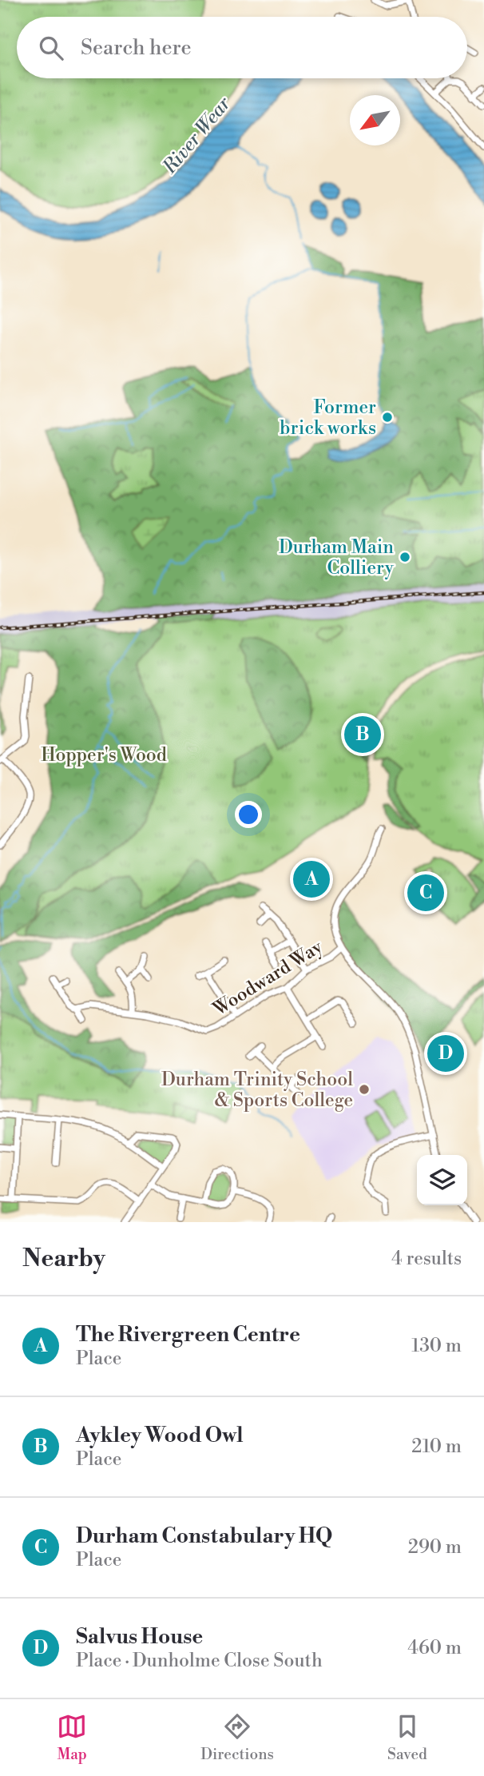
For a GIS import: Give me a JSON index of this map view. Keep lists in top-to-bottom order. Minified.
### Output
{"streets":{"street":["Woodward Way"]},"water":["River Wear"],"parks":["Hopper's Wood"],"places":["Former brick works","Durham Main Colliery","Durham Trinity School & Sports College"],"north":"bottom left","page":{"search":"Search here","pins":["B","A","C","D"],"heading":["Nearby","4 results"],"list":[{"mark":"A","name":"The Rivergreen Centre","note":"Place","value":"130 m"},{"mark":"B","name":"Aykley Wood Owl","note":"Place","value":"210 m"},{"mark":"C","name":"Durham Constabulary HQ","note":"Place","value":"290 m"},{"mark":"D","name":"Salvus House","note":"Place · Dunholme Close South","value":"460 m"}],"nav":["Map","Directions","Saved"]}}
